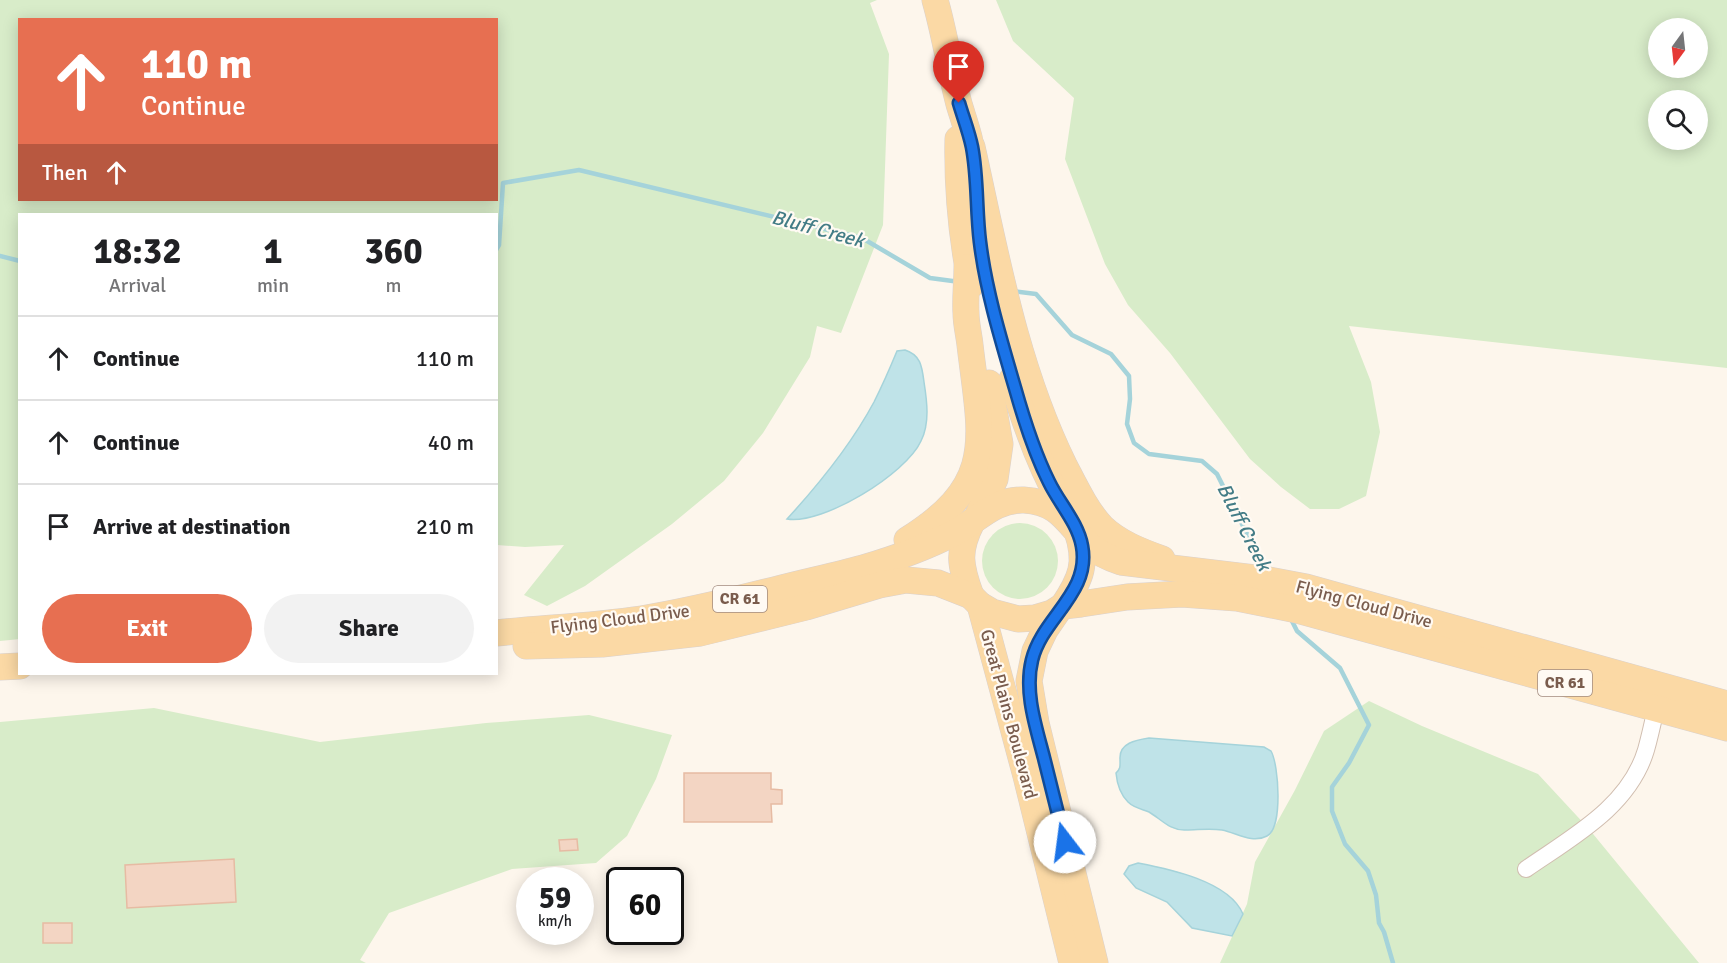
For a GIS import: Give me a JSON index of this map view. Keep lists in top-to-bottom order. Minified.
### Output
{"streets":{"main road":["CR 61","Flying Cloud Drive","Great Plains Boulevard"]},"crossings":[["Flying Cloud Drive","Great Plains Boulevard"]],"water":["Bluff Creek"],"north":"bottom","page":{"turn":["110 m","Continue"],"then":"Then","eta":["18:32","Arrival","1","min","360","m"],"list":[{"name":"Continue","value":"110 m"},{"name":"Continue","value":"40 m"},{"name":"Arrive at destination","value":"210 m"}],"buttons":["Exit","Share"],"speed":"59 km/h","limit":"60"}}
